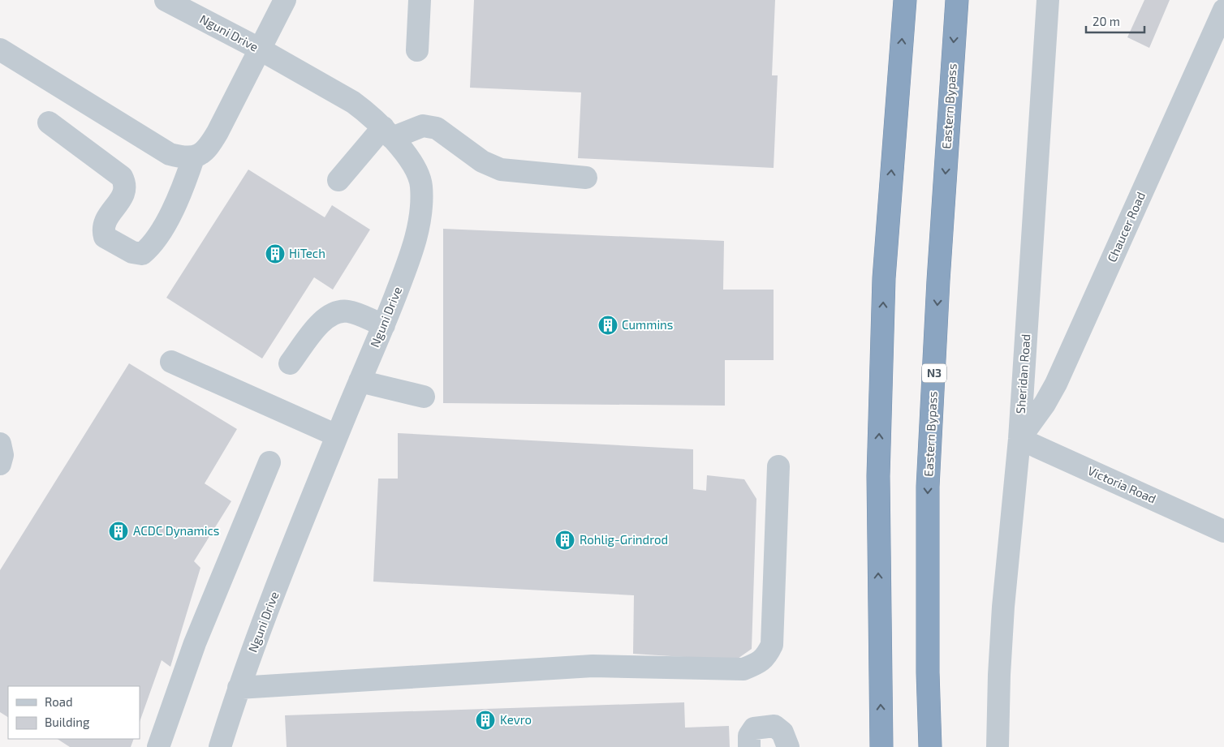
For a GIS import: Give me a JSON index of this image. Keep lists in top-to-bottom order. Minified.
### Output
{"streets":{"highway":["Eastern Bypass","N3"],"street":["Nguni Drive","Chaucer Road","Sheridan Road","Victoria Road"]},"crossings":[["Chaucer Road","Sheridan Road"],["Chaucer Road","Victoria Road"],["Sheridan Road","Victoria Road"]],"places":{"building":["HiTech","Cummins","ACDC Dynamics","Rohlig-Grindrod","Kevro"]},"legend":["Road","Building"],"scale_bar":"20 m"}
